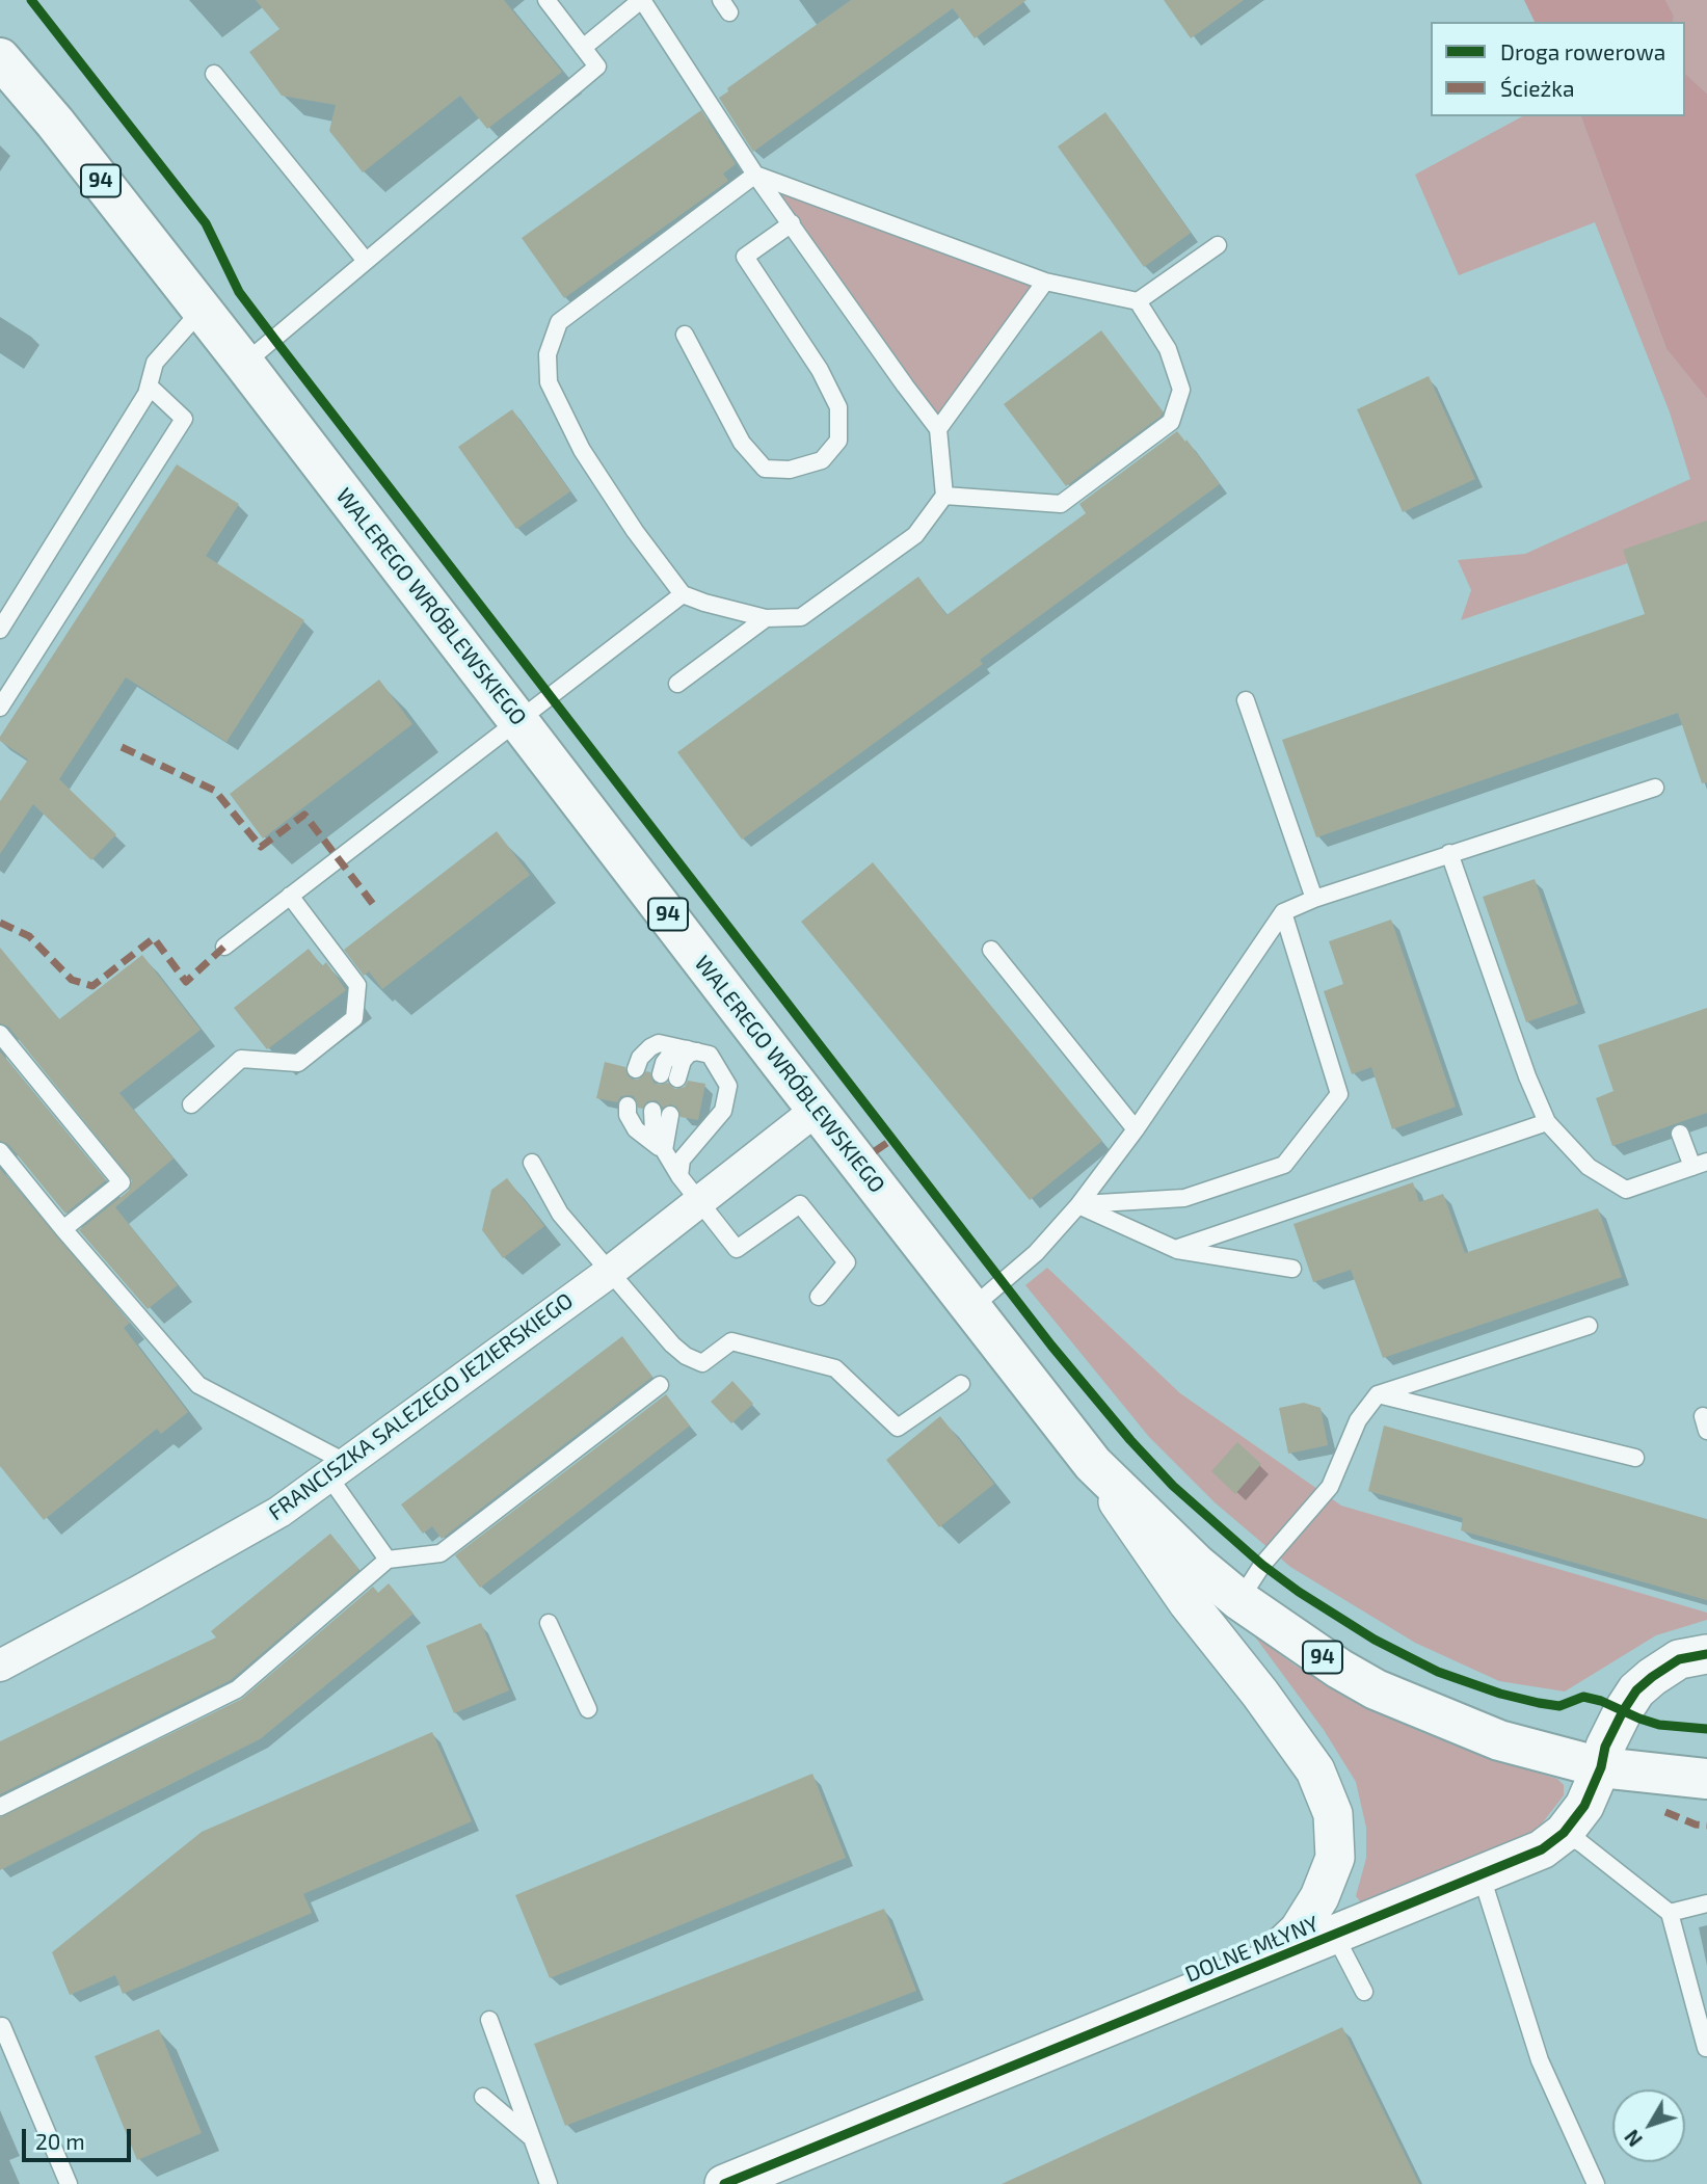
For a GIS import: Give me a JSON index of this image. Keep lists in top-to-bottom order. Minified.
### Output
{"streets":{"main road":["94","WALEREGO WRÓBLEWSKIEGO"],"street":["FRANCISZKA SALEZEGO JEZIERSKIEGO","DOLNE MŁYNY"]},"crossings":[["WALEREGO WRÓBLEWSKIEGO","FRANCISZKA SALEZEGO JEZIERSKIEGO"],["WALEREGO WRÓBLEWSKIEGO","DOLNE MŁYNY"]],"legend":["Droga rowerowa","Ścieżka"],"scale_bar":"20 m","north":"bottom left"}
